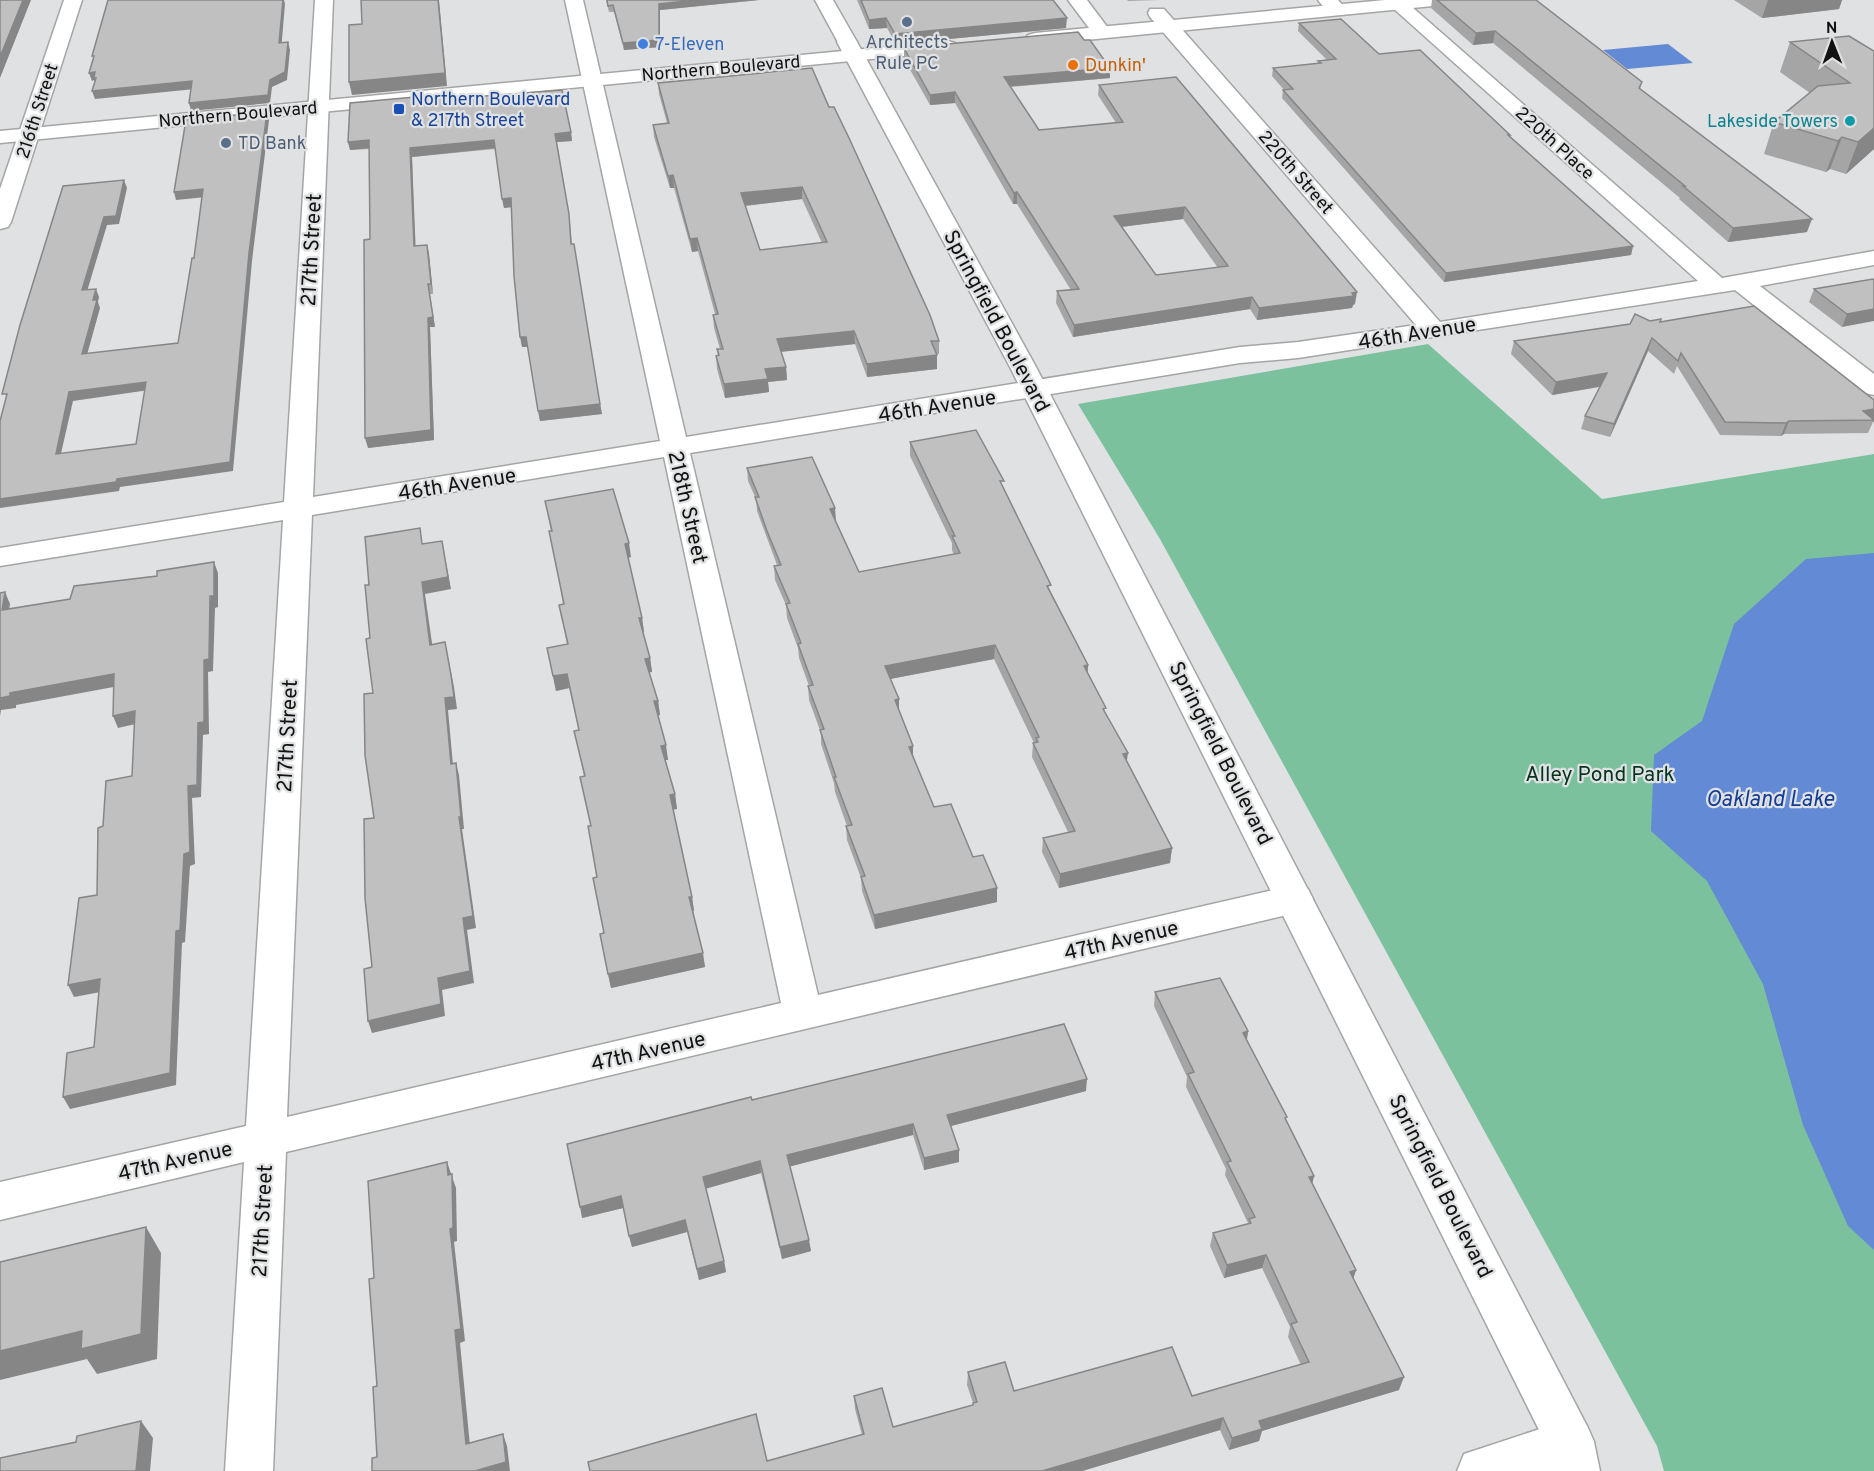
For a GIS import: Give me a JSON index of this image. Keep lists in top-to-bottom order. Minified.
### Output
{"streets":{"street":["Northern Boulevard","216th Street","220th Place","220th Street","217th Street","Springfield Boulevard","46th Avenue","218th Street","47th Avenue"]},"crossings":[["Northern Boulevard","216th Street"],["Northern Boulevard","217th Street"],["Northern Boulevard","Springfield Boulevard"],["Northern Boulevard","218th Street"],["220th Place","46th Avenue"],["220th Street","46th Avenue"],["217th Street","46th Avenue"],["217th Street","47th Avenue"],["Springfield Boulevard","46th Avenue"],["Springfield Boulevard","47th Avenue"],["46th Avenue","218th Street"],["218th Street","47th Avenue"]],"water":["Oakland Lake"],"parks":["Alley Pond Park"],"places":{"other":["Architects Rule PC","7-Eleven","Dunkin'","Lakeside Towers","TD Bank"],"transit":["Northern Boulevard & 217th Street"]},"north":"top"}
